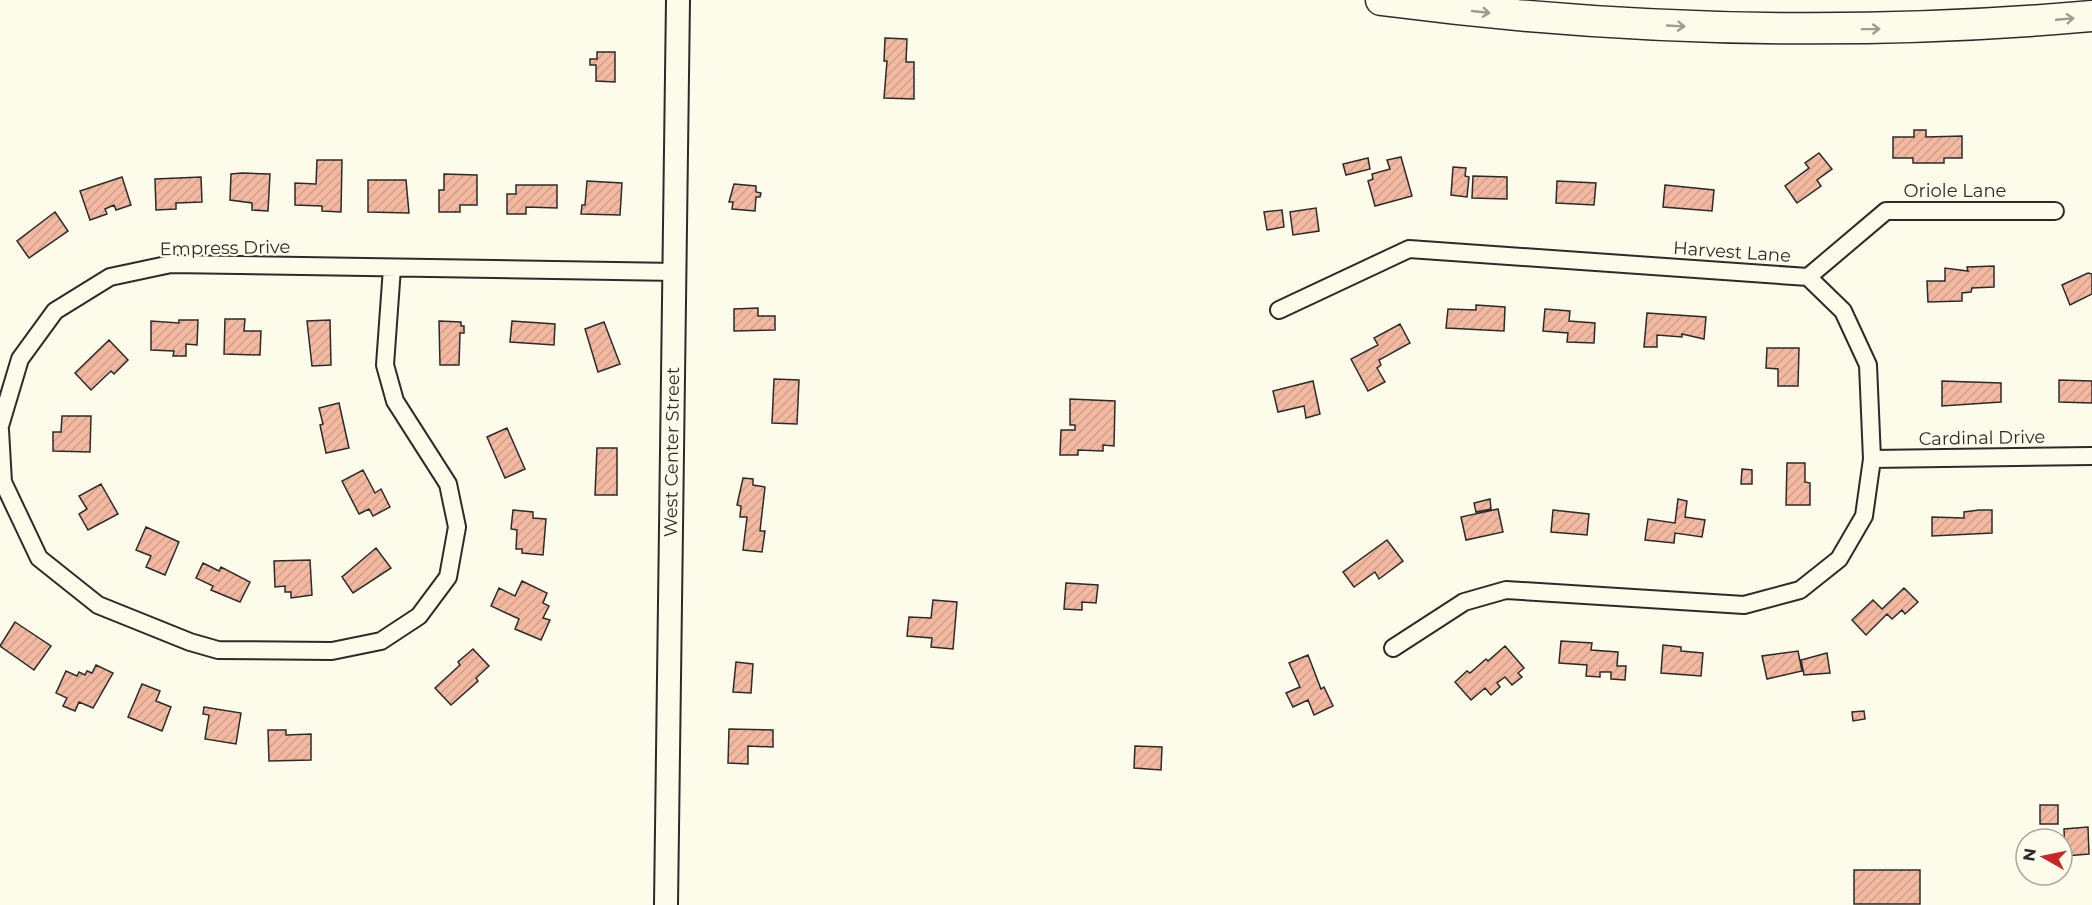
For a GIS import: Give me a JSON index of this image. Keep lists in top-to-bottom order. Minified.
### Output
{"streets":{"street":["Oriole Lane","Empress Drive","Harvest Lane","Cardinal Drive","West Center Street"]},"crossings":[["Oriole Lane","Harvest Lane"],["Empress Drive","West Center Street"],["Harvest Lane","Cardinal Drive"]],"north":"left"}
